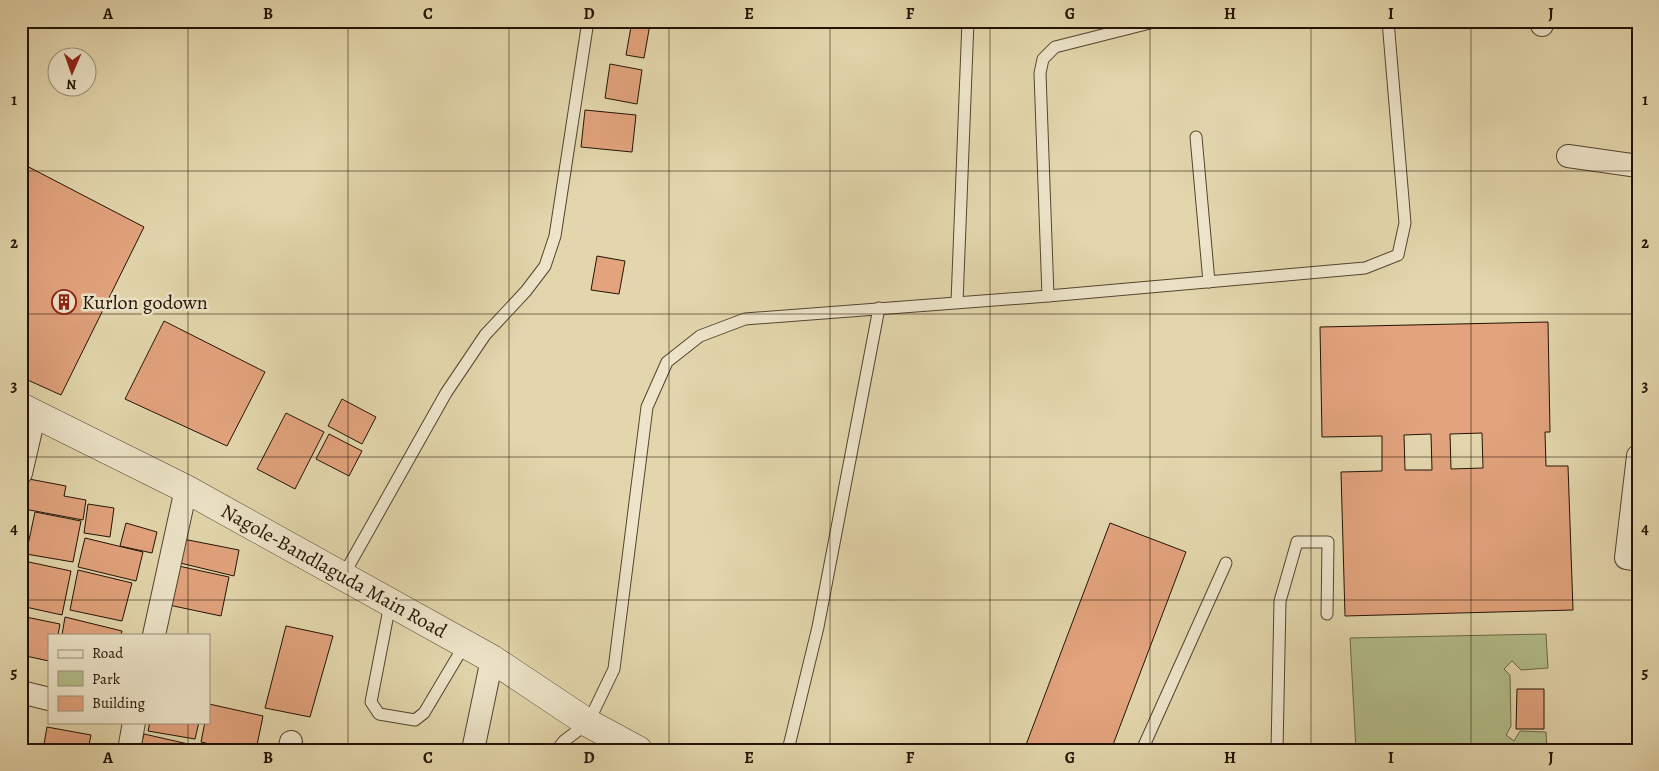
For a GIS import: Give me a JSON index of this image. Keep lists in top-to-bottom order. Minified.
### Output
{"streets":{"street":["Nagole-Bandlaguda Main Road"]},"places":{"building":["Kurlon godown"]},"legend":["Road","Park","Building"],"north":"bottom","grid":{"columns":["A","B","C","D","E","F","G","H","I","J"],"rows":["1","2","3","4","5"]}}
